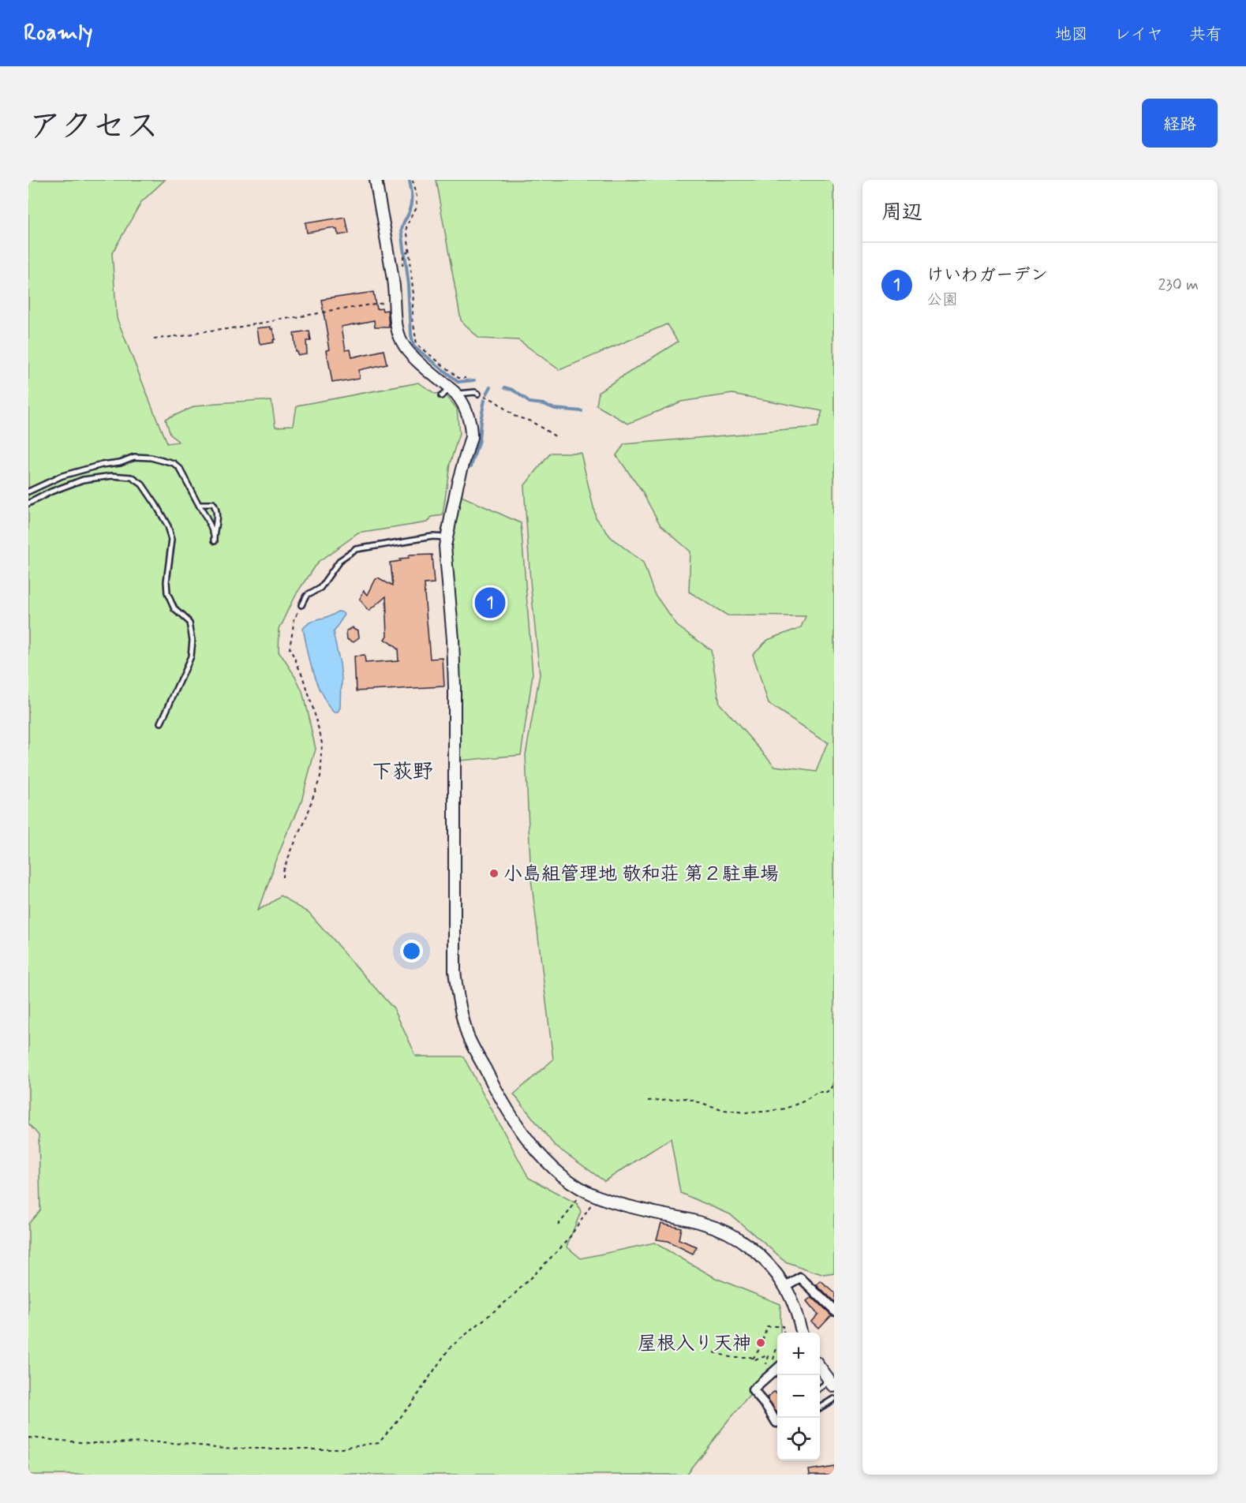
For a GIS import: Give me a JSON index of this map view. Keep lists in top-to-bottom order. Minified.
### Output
{"districts":["下荻野"],"places":["小島組管理地 敬和荘 第２駐車場","屋根入り天神"],"page":{"header":"Roamly","nav":["地図","レイヤ","共有"],"title":"アクセス","buttons":"経路","heading":"周辺","list":[{"mark":"1","name":"けいわガーデン","note":"公園","value":"230 m"}],"pins":"1","map_buttons":["+","−"]}}
